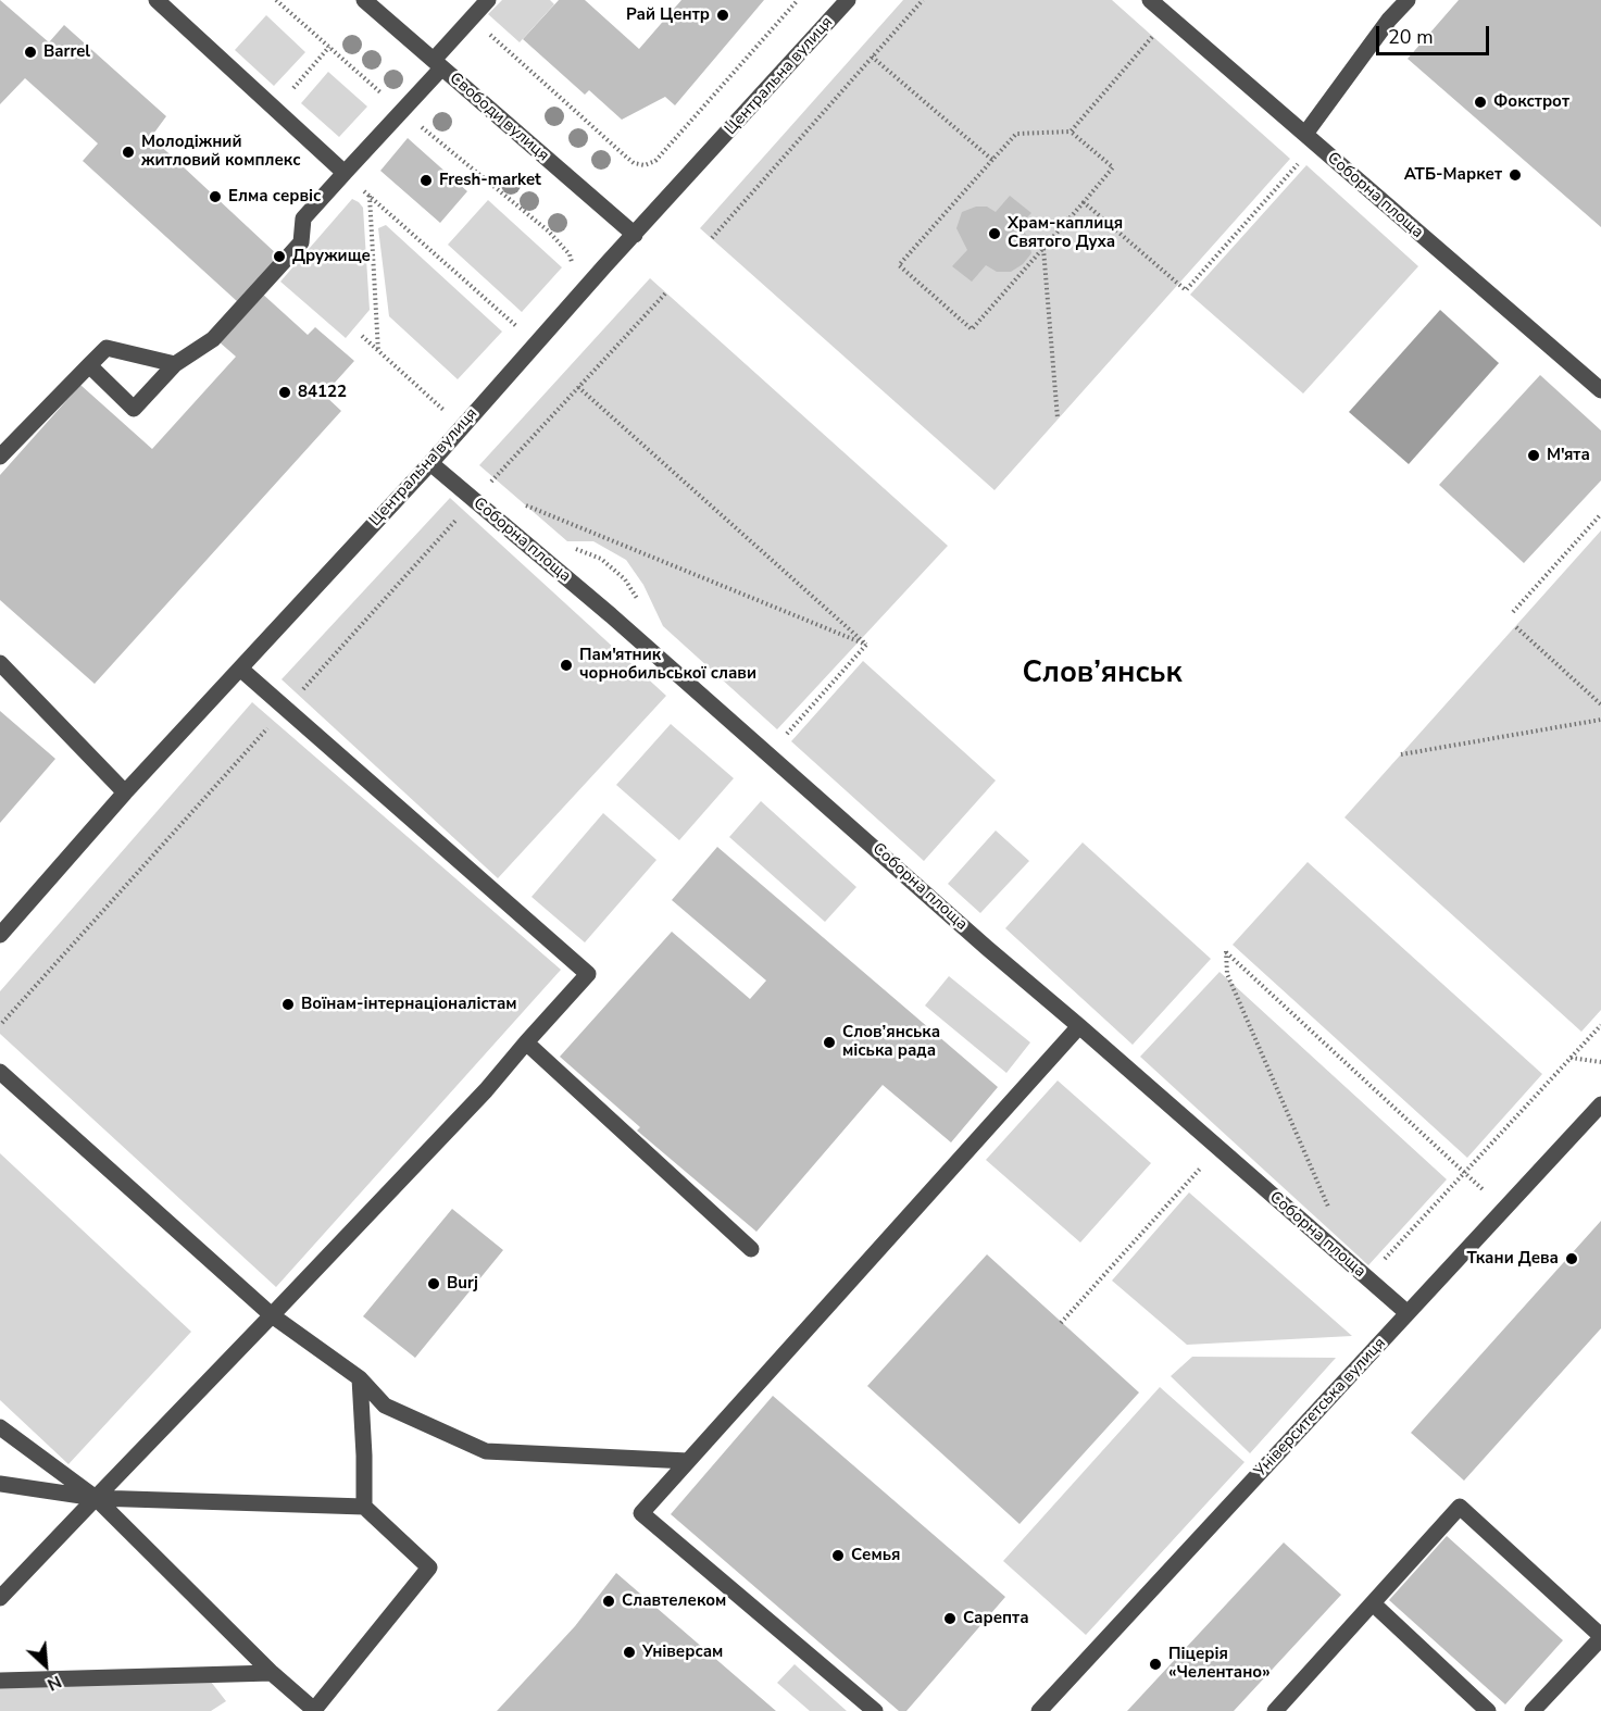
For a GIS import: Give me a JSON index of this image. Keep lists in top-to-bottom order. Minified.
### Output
{"streets":{"street":["Центральна вулиця","Свободи вулиця","Соборна площа","Університетська вулиця"]},"crossings":[["Центральна вулиця","Свободи вулиця"],["Центральна вулиця","Соборна площа"],["Соборна площа","Університетська вулиця"]],"districts":["Слов’янськ"],"places":["Рай Центр","Barrel","Фокстрот","Молодіжний житловий комплекс","АТБ-Маркет","Fresh-market","Елма сервіс","Храм-каплиця Святого Духа","Дружище","84122","М'ята","Пам'ятник чорнобильської слави","Воїнам-інтернаціоналістам","Слов’янська міська рада","Ткани Дева","Burj","Семья","Славтелеком","Сарепта","Універсам","Піцерія «Челентано»"],"scale_bar":"20 m","north":"bottom right"}
